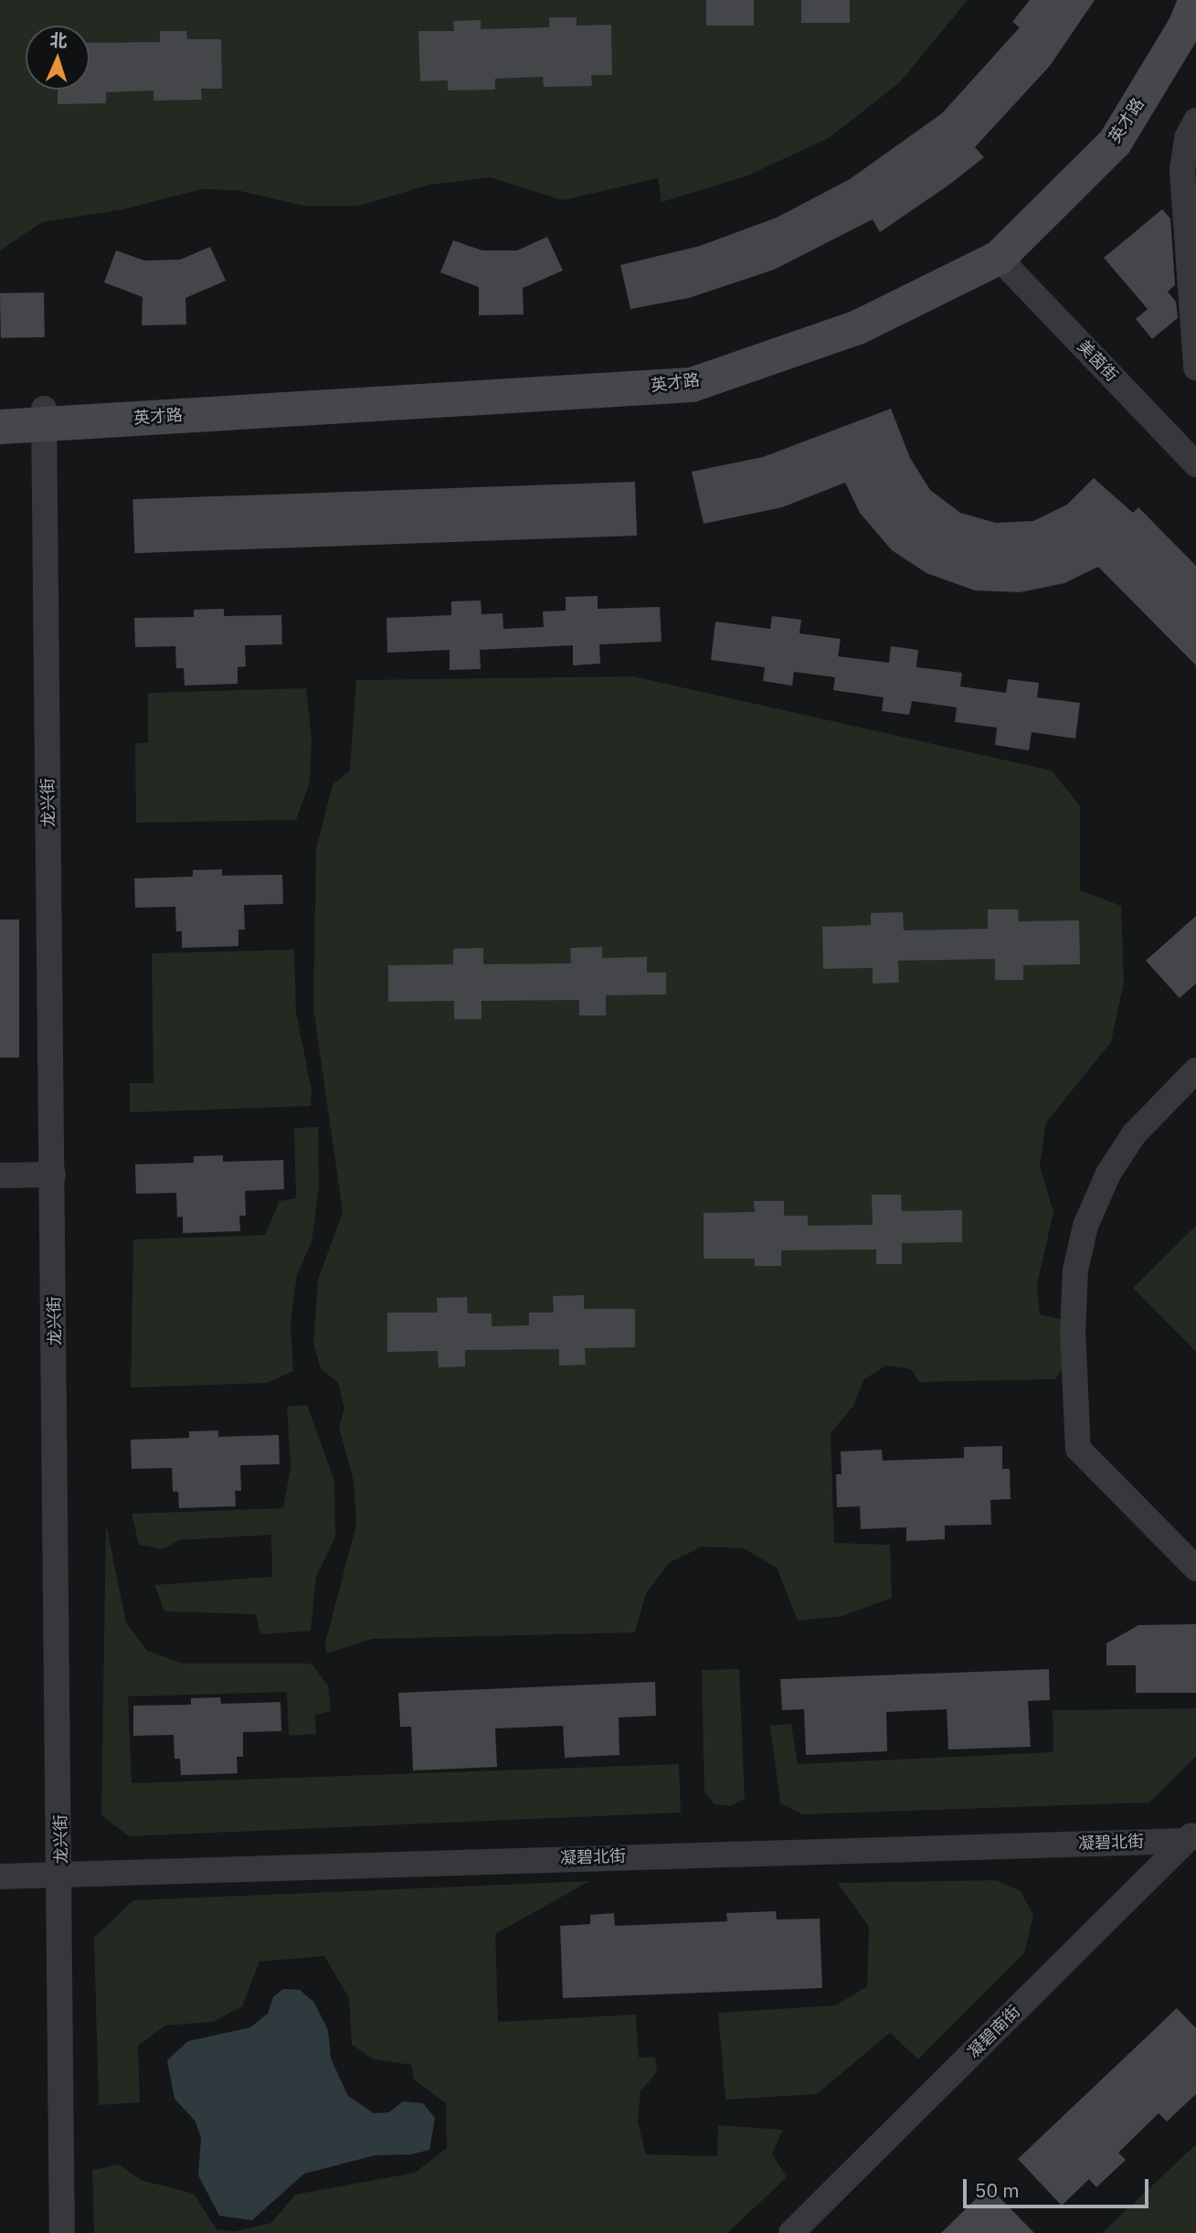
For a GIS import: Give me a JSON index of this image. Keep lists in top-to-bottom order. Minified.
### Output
{"streets":{"main road":["英才路"],"street":["美茵街","龙兴街","凝碧北街","凝碧南街"]},"crossings":[["英才路","美茵街"],["英才路","龙兴街"],["龙兴街","凝碧北街"],["凝碧北街","凝碧南街"]],"scale_bar":"50 m","north":"top"}
